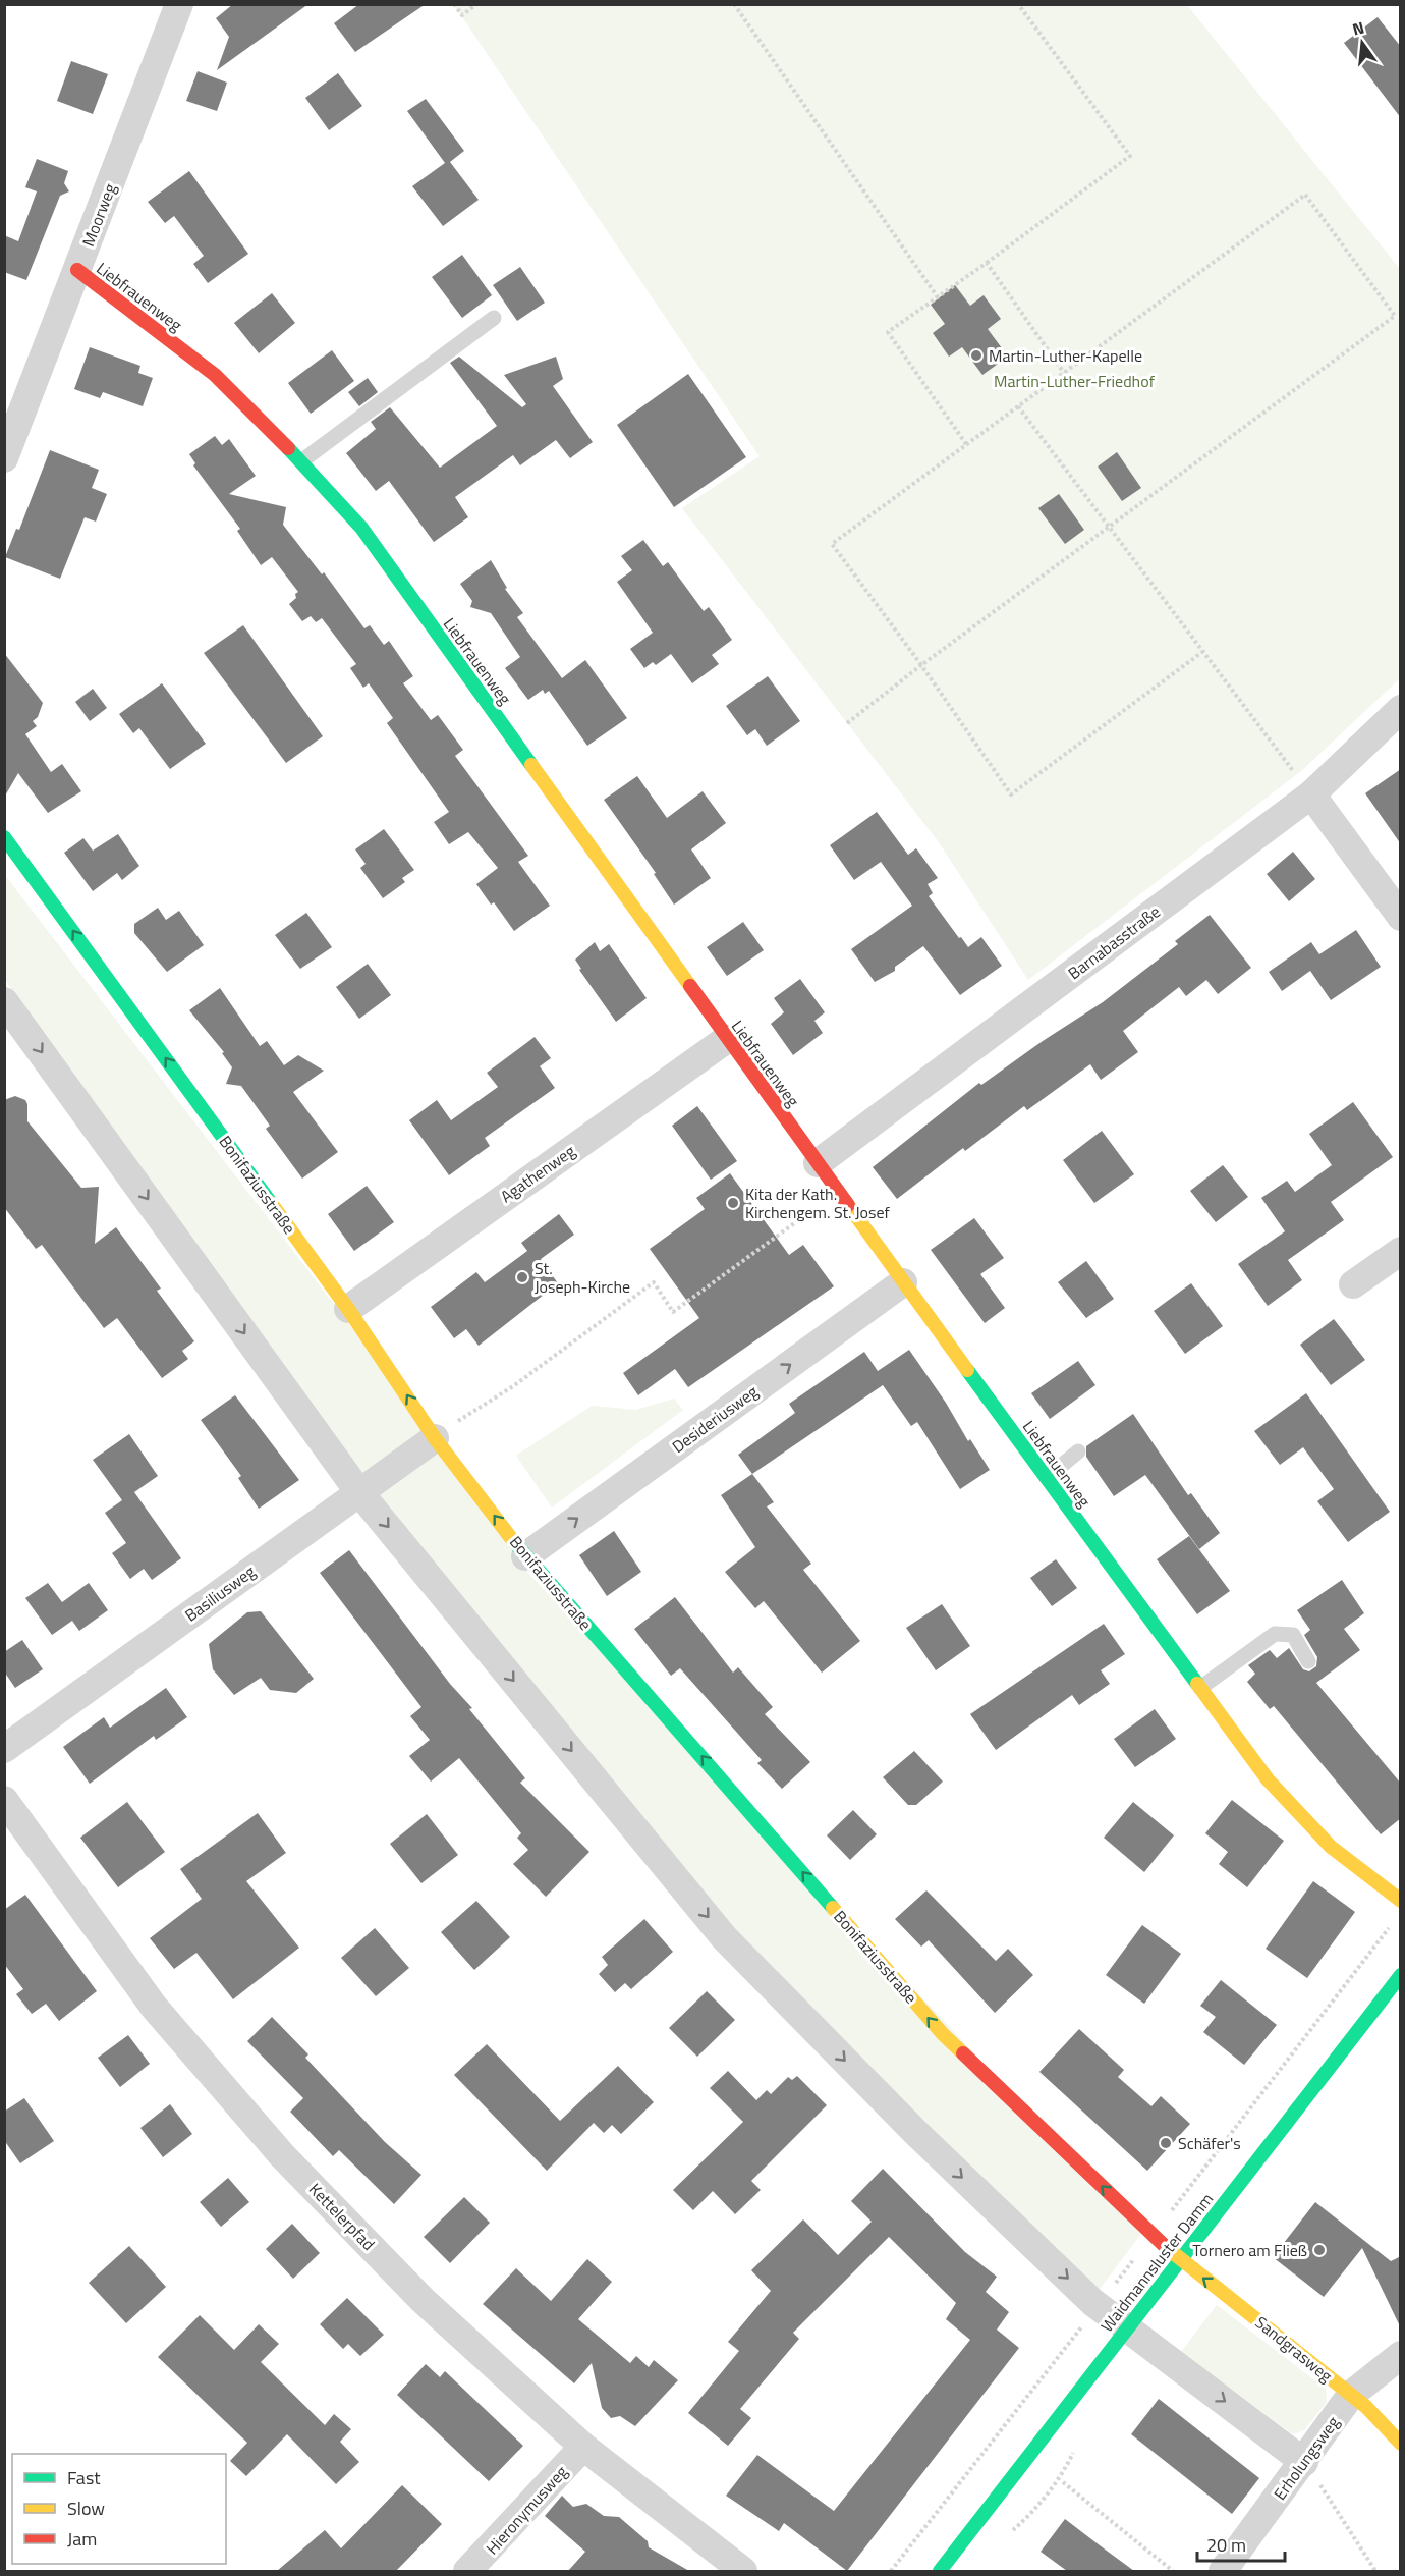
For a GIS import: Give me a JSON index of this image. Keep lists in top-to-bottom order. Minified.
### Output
{"streets":{"street":["Moorweg","Liebfrauenweg","Barnabasstraße","Agathenweg","Bonifaziusstraße","Desideriusweg","Basiliusweg","Kettelerpfad","Waidmannsluster Damm","Sandgrasweg","Erholungsweg","Hieronymusweg"]},"crossings":[["Moorweg","Liebfrauenweg"],["Liebfrauenweg","Barnabasstraße"],["Liebfrauenweg","Agathenweg"],["Liebfrauenweg","Desideriusweg"],["Agathenweg","Bonifaziusstraße"],["Bonifaziusstraße","Desideriusweg"],["Bonifaziusstraße","Basiliusweg"],["Bonifaziusstraße","Waidmannsluster Damm"],["Bonifaziusstraße","Sandgrasweg"],["Kettelerpfad","Hieronymusweg"],["Waidmannsluster Damm","Sandgrasweg"],["Sandgrasweg","Erholungsweg"]],"one_way":["Desideriusweg"],"parks":["Martin-Luther-Friedhof"],"places":["Martin-Luther-Kapelle","Kita der Kath. Kirchengem. St. Josef","St. Joseph-Kirche","Schäfer's","Tornero am Fließ"],"legend":["Fast","Slow","Jam"],"scale_bar":"20 m","north":"top"}
